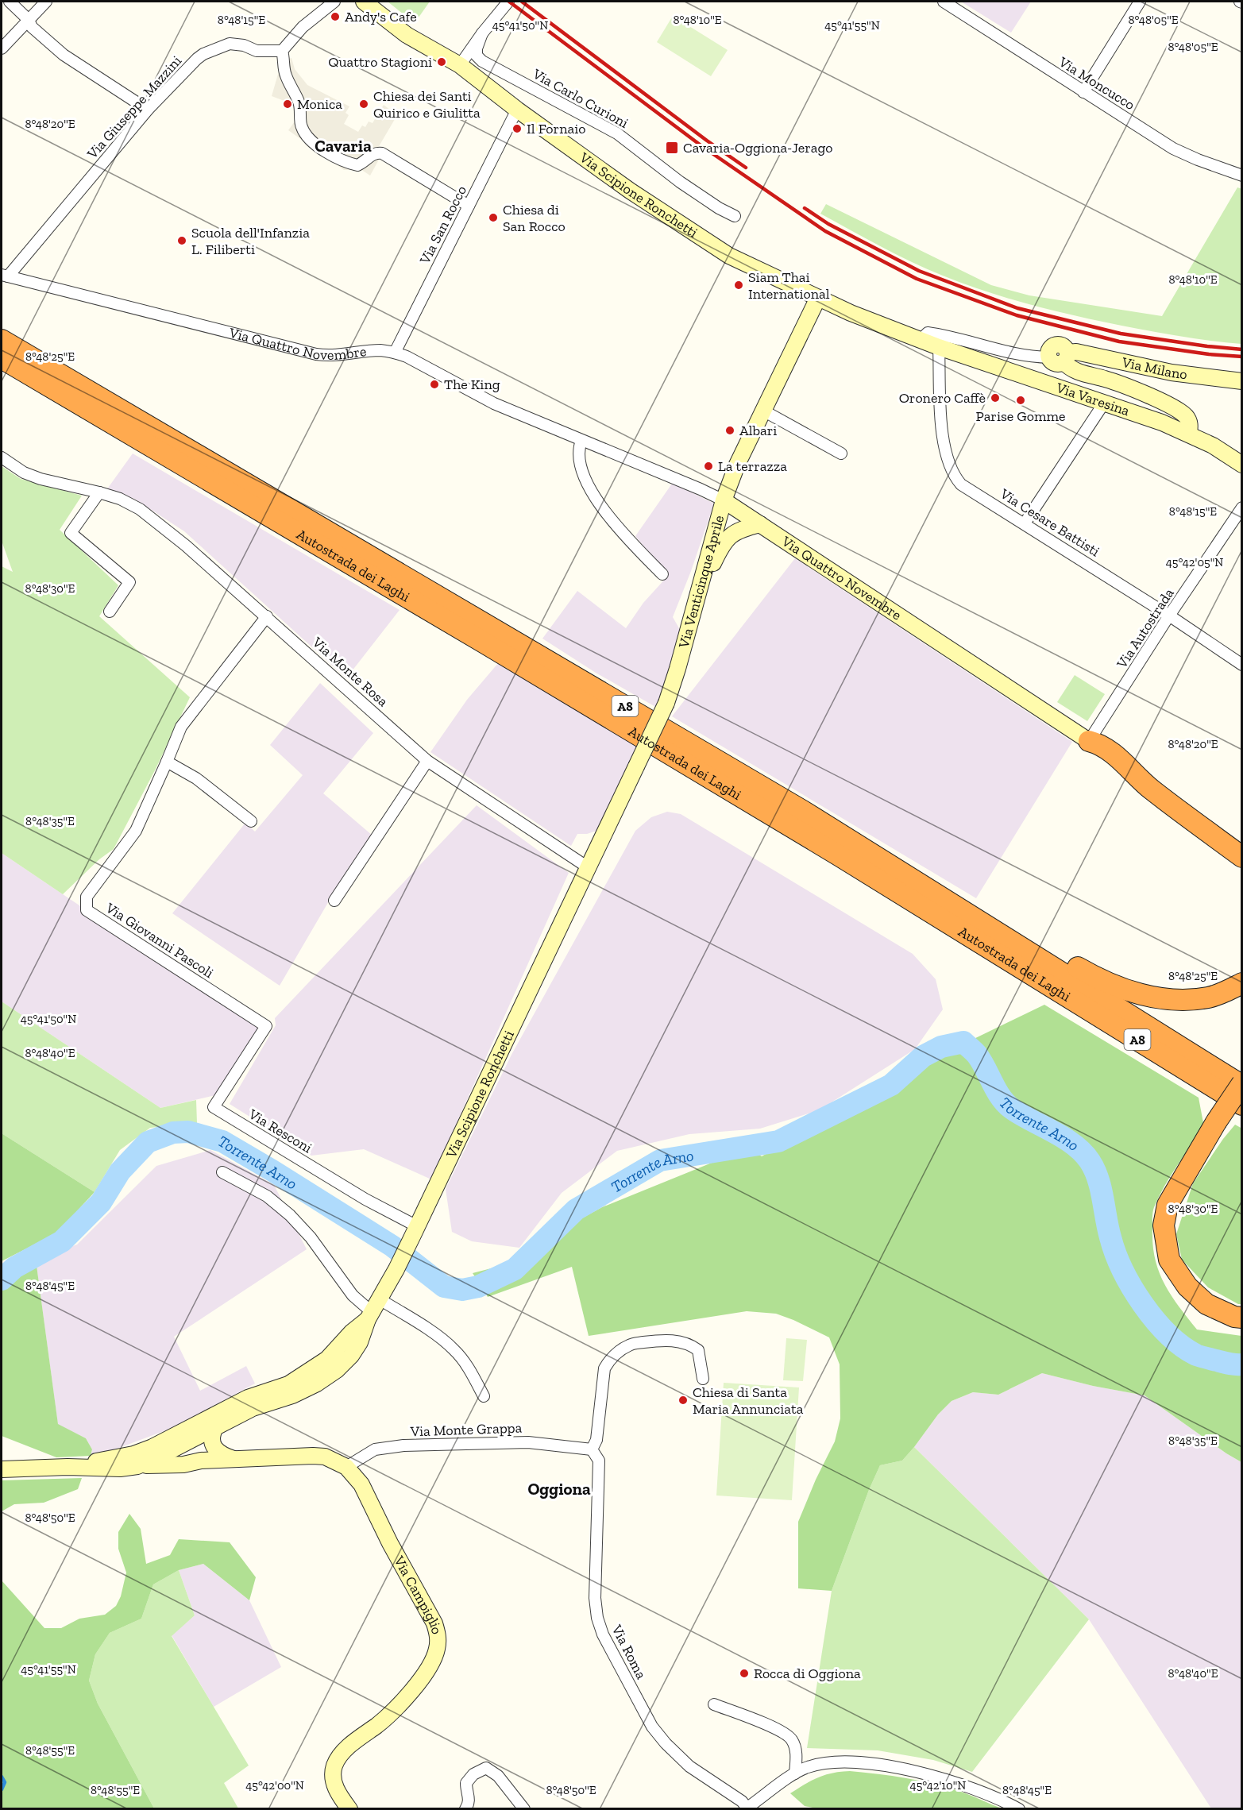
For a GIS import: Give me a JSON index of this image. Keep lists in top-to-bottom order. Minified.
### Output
{"streets":{"highway":["Autostrada dei Laghi","A8"],"street":["Via Moncucco","Via Carlo Curioni","Via Giuseppe Mazzini","Via Scipione Ronchetti","Via San Rocco","Via Quattro Novembre","Via Milano","Via Varesina","Via Cesare Battisti","Via Venticinque Aprile","Via Autostrada","Via Monte Rosa","Via Giovanni Pascoli","Via Resconi","Via Monte Grappa","Via Campiglio","Via Roma"]},"crossings":[["Via Giuseppe Mazzini","Via Quattro Novembre"],["Via Scipione Ronchetti","Via San Rocco"],["Via Scipione Ronchetti","Via Varesina"],["Via Scipione Ronchetti","Via Cesare Battisti"],["Via Scipione Ronchetti","Via Venticinque Aprile"],["Via Scipione Ronchetti","Via Monte Rosa"],["Via Scipione Ronchetti","Via Resconi"],["Via San Rocco","Via Quattro Novembre"],["Via Quattro Novembre","Via Venticinque Aprile"],["Via Quattro Novembre","Via Autostrada"],["Via Milano","Via Varesina"],["Via Varesina","Via Cesare Battisti"],["Via Cesare Battisti","Via Autostrada"],["Via Venticinque Aprile","Via Monte Rosa"],["Via Monte Rosa","Via Giovanni Pascoli"],["Via Giovanni Pascoli","Via Resconi"],["Via Monte Grappa","Via Campiglio"],["Via Monte Grappa","Via Roma"]],"districts":["Cavaria","Oggiona"],"water":["Torrente Arno"],"places":{"other":["Andy's Cafe","Quattro Stagioni","Monica","Chiesa dei Santi Quirico e Giulitta","Il Fornaio","Chiesa di San Rocco","Scuola dell'Infanzia L. Filiberti","Siam Thai International","The King","Oronero Caffè","Parise Gomme","Albari","La terrazza","Chiesa di Santa Maria Annunciata","Rocca di Oggiona"],"transit":["Cavaria-Oggiona-Jerago"]},"coordinates":["8°48'15\"E","8°48'10\"E","8°48'05\"E","45°41'50\"N","45°41'55\"N","8°48'20\"E","8°48'25\"E","45°42'05\"N","8°48'30\"E","8°48'35\"E","8°48'40\"E","8°48'45\"E","8°48'50\"E","8°48'55\"E","45°42'00\"N","45°42'10\"N"]}
